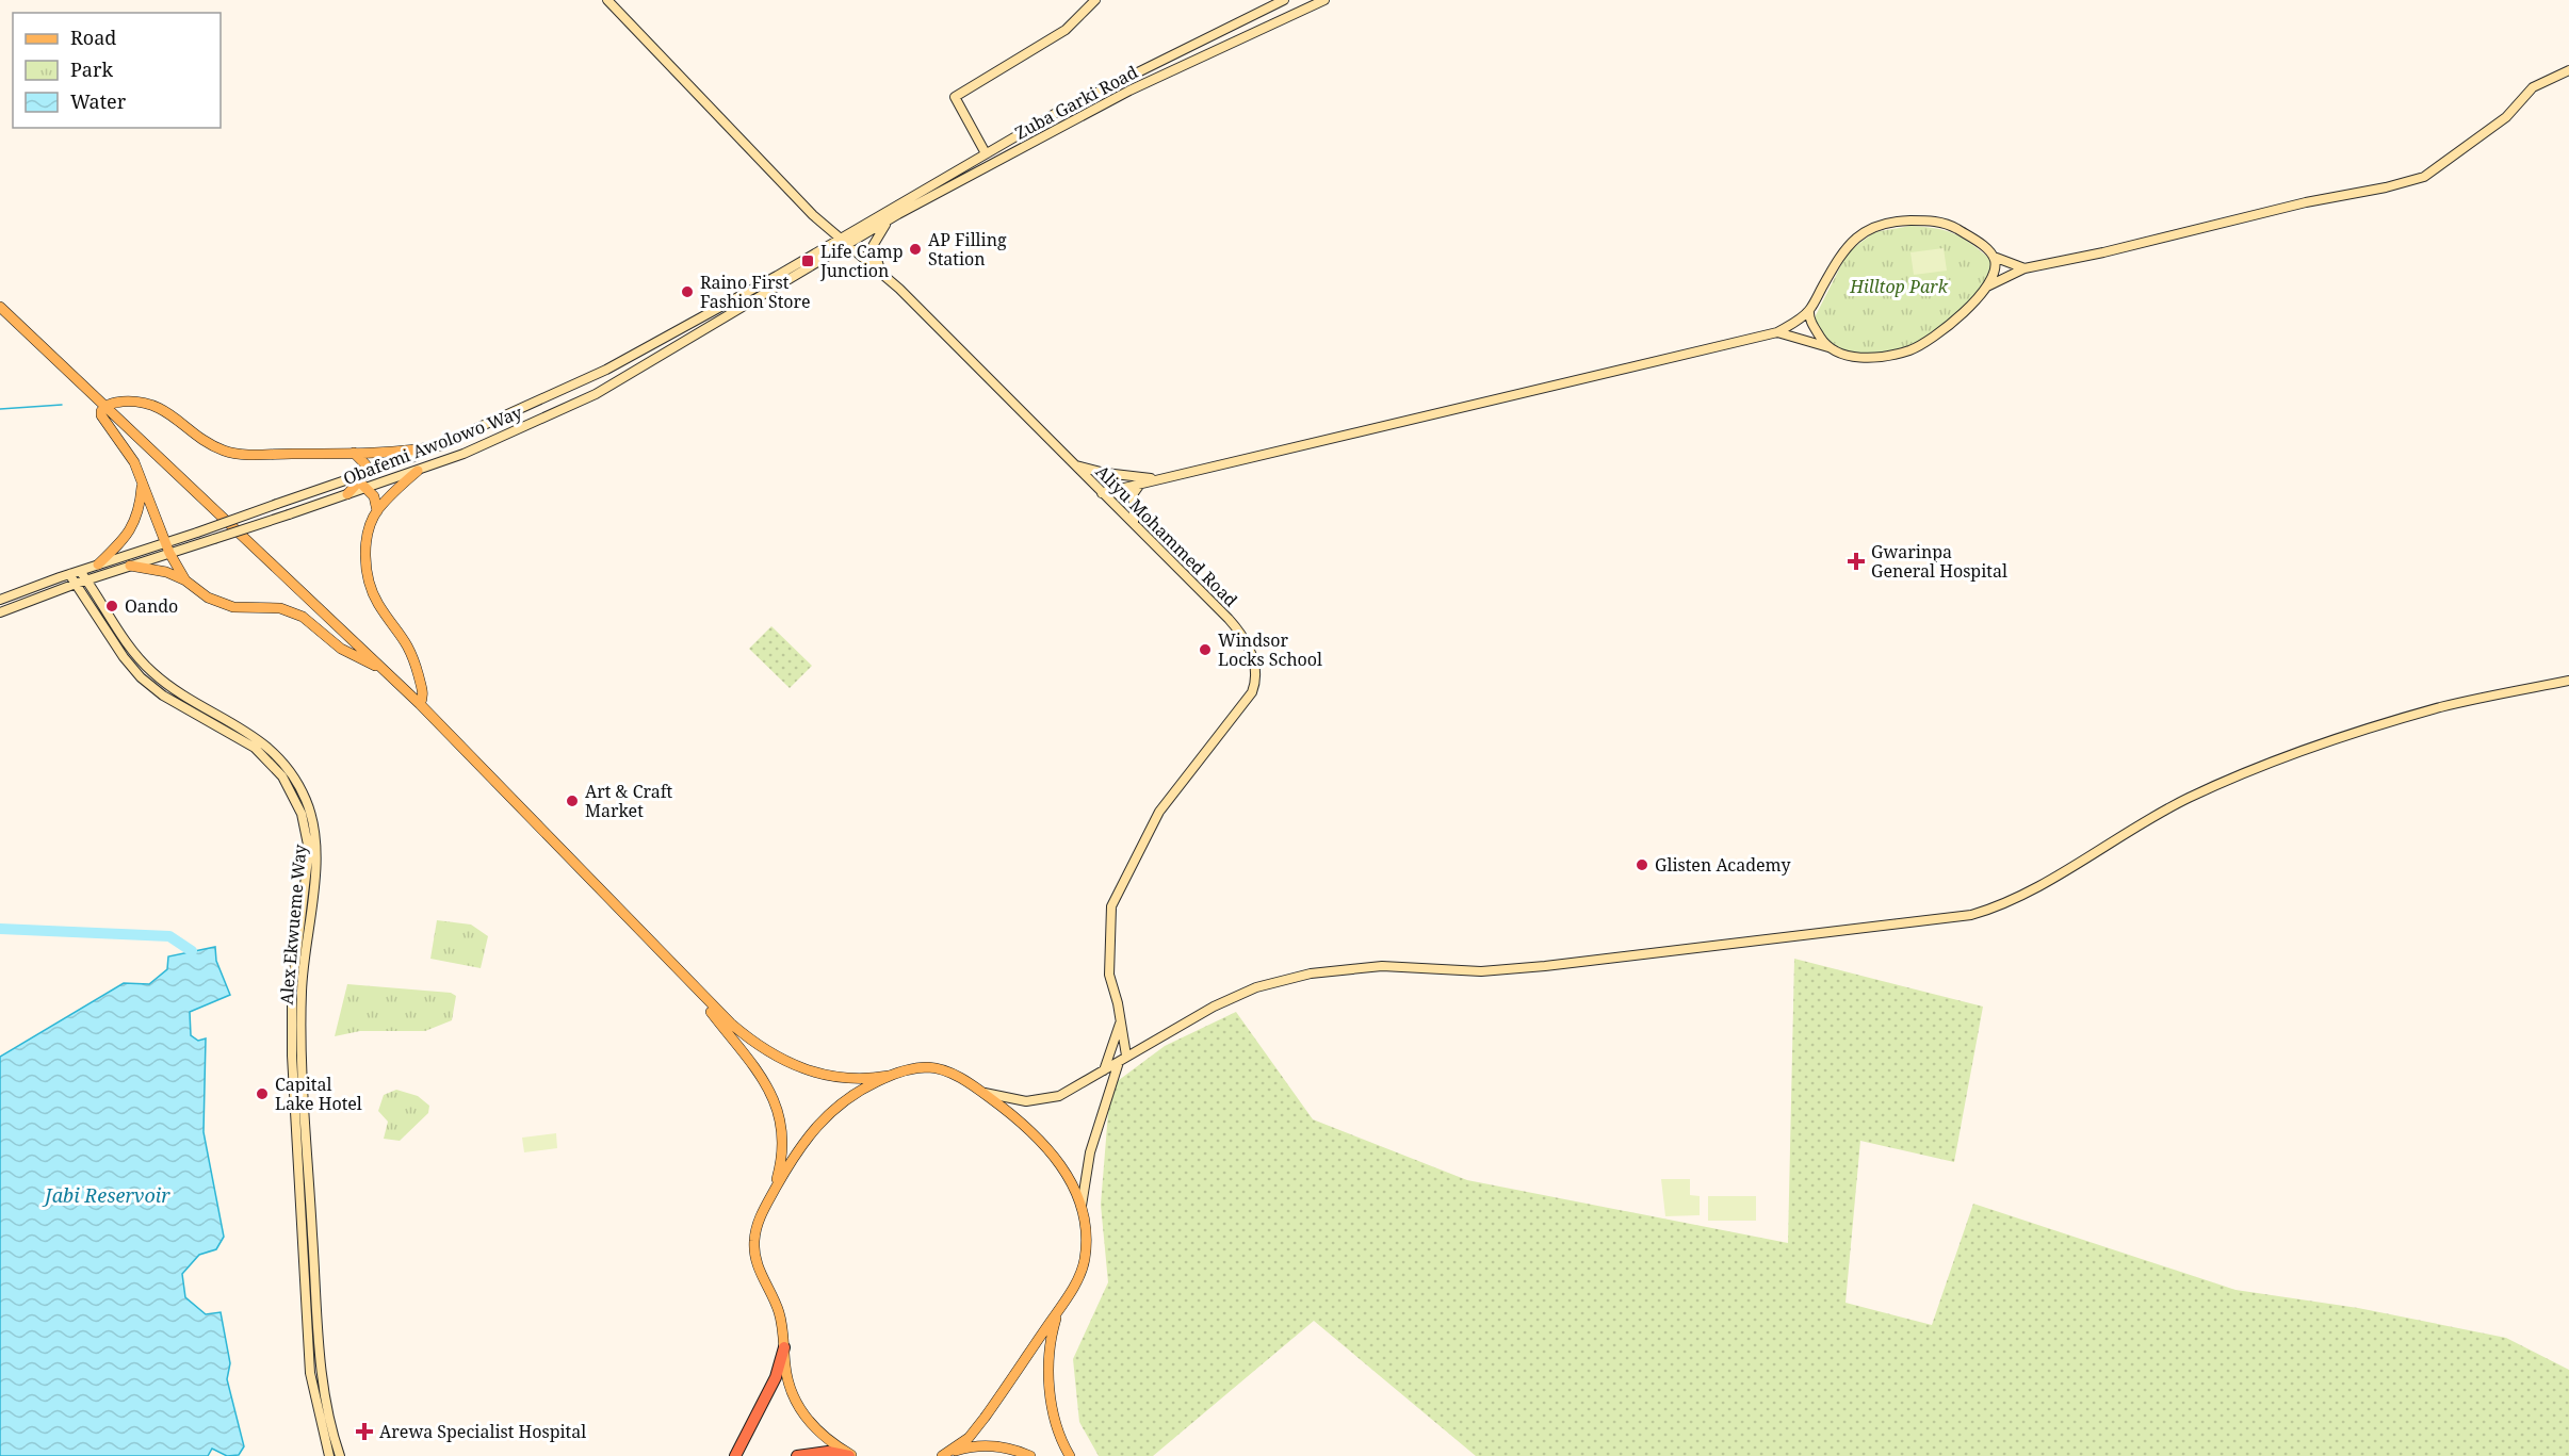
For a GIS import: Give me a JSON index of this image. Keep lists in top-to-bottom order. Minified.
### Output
{"streets":{"street":["Zuba Garki Road","Obafemi Awolowo Way","Aliyu Mohammed Road","Alex Ekwueme Way"]},"crossings":[["Zuba Garki Road","Obafemi Awolowo Way"],["Zuba Garki Road","Aliyu Mohammed Road"],["Obafemi Awolowo Way","Aliyu Mohammed Road"],["Obafemi Awolowo Way","Alex Ekwueme Way"]],"water":["Jabi Reservoir"],"parks":["Hilltop Park"],"places":{"other":["AP Filling Station","Raino First Fashion Store","Oando","Windsor Locks School","Art & Craft Market","Glisten Academy","Capital Lake Hotel"],"transit":["Life Camp Junction"],"health":["Gwarinpa General Hospital","Arewa Specialist Hospital"]},"legend":["Road","Park","Water"]}
